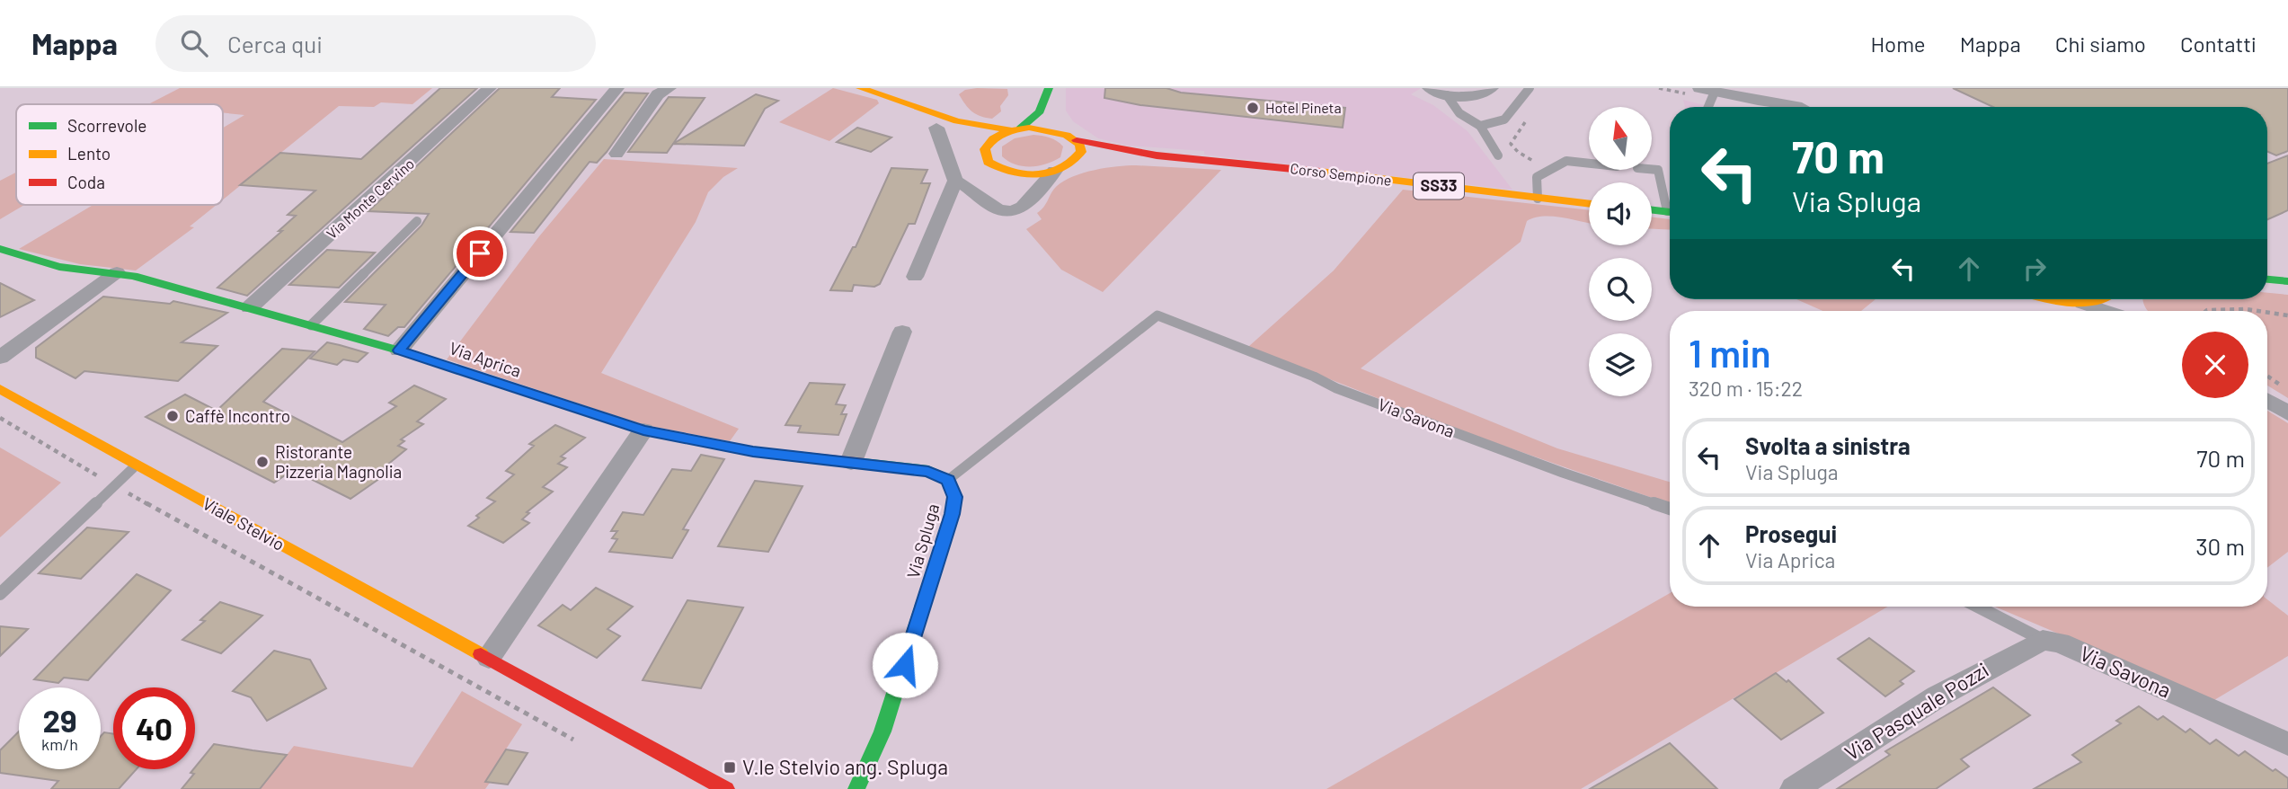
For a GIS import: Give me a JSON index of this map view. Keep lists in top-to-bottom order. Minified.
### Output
{"streets":{"street":["Corso Sempione","SS33","Via Monte Cervino","Via Aprica","Via Savona","Viale Stelvio","Via Spluga","Via Pasquale Pozzi"]},"crossings":[["Via Monte Cervino","Via Aprica"],["Via Savona","Via Spluga"],["Via Savona","Via Pasquale Pozzi"]],"places":{"other":["Hotel Pineta","Caffè Incontro","Ristorante Pizzeria Magnolia"],"transit":["V.le Stelvio ang. Spluga"]},"legend":["Scorrevole","Lento","Coda"],"north":"top","page":{"header":"Mappa","search":"Cerca qui","nav":["Home","Mappa","Chi siamo","Contatti"],"turn":["70 m","Via Spluga"],"heading":["1 min","320 m · 15:22"],"list":[{"name":"Svolta a sinistra","note":"Via Spluga","value":"70 m"},{"name":"Prosegui","note":"Via Aprica","value":"30 m"}],"speed":"29 km/h","limit":"40"}}
